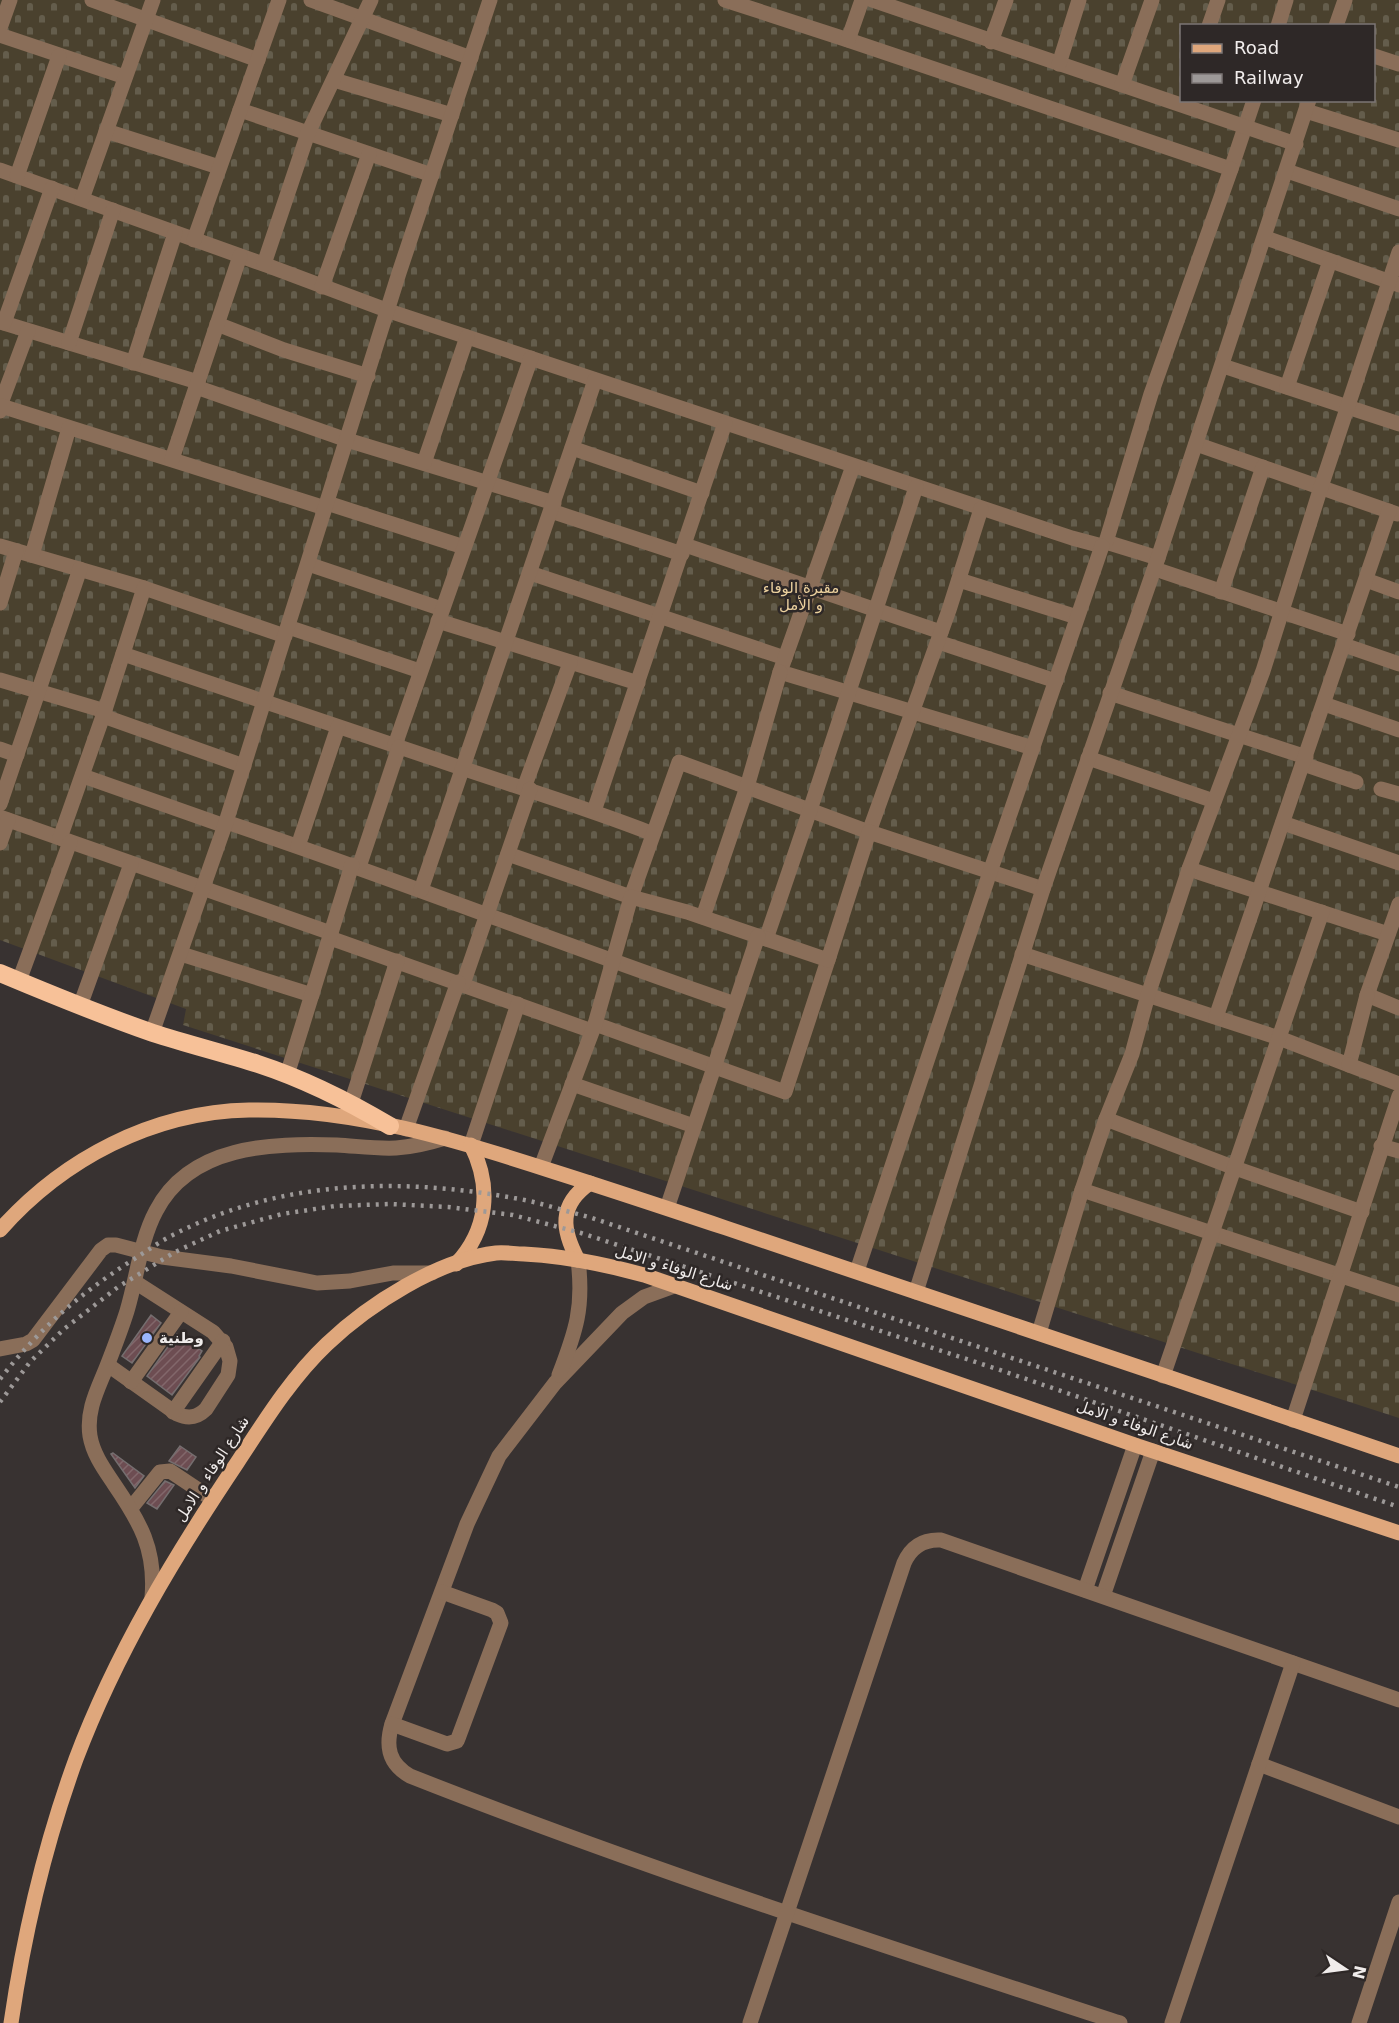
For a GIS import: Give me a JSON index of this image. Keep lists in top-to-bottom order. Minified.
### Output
{"streets":{"main road":["شارع الوفاء و الامل"]},"parks":["مقبرة الوفاء و الأمل"],"places":["وطنية"],"legend":["Road","Railway"],"north":"right"}
